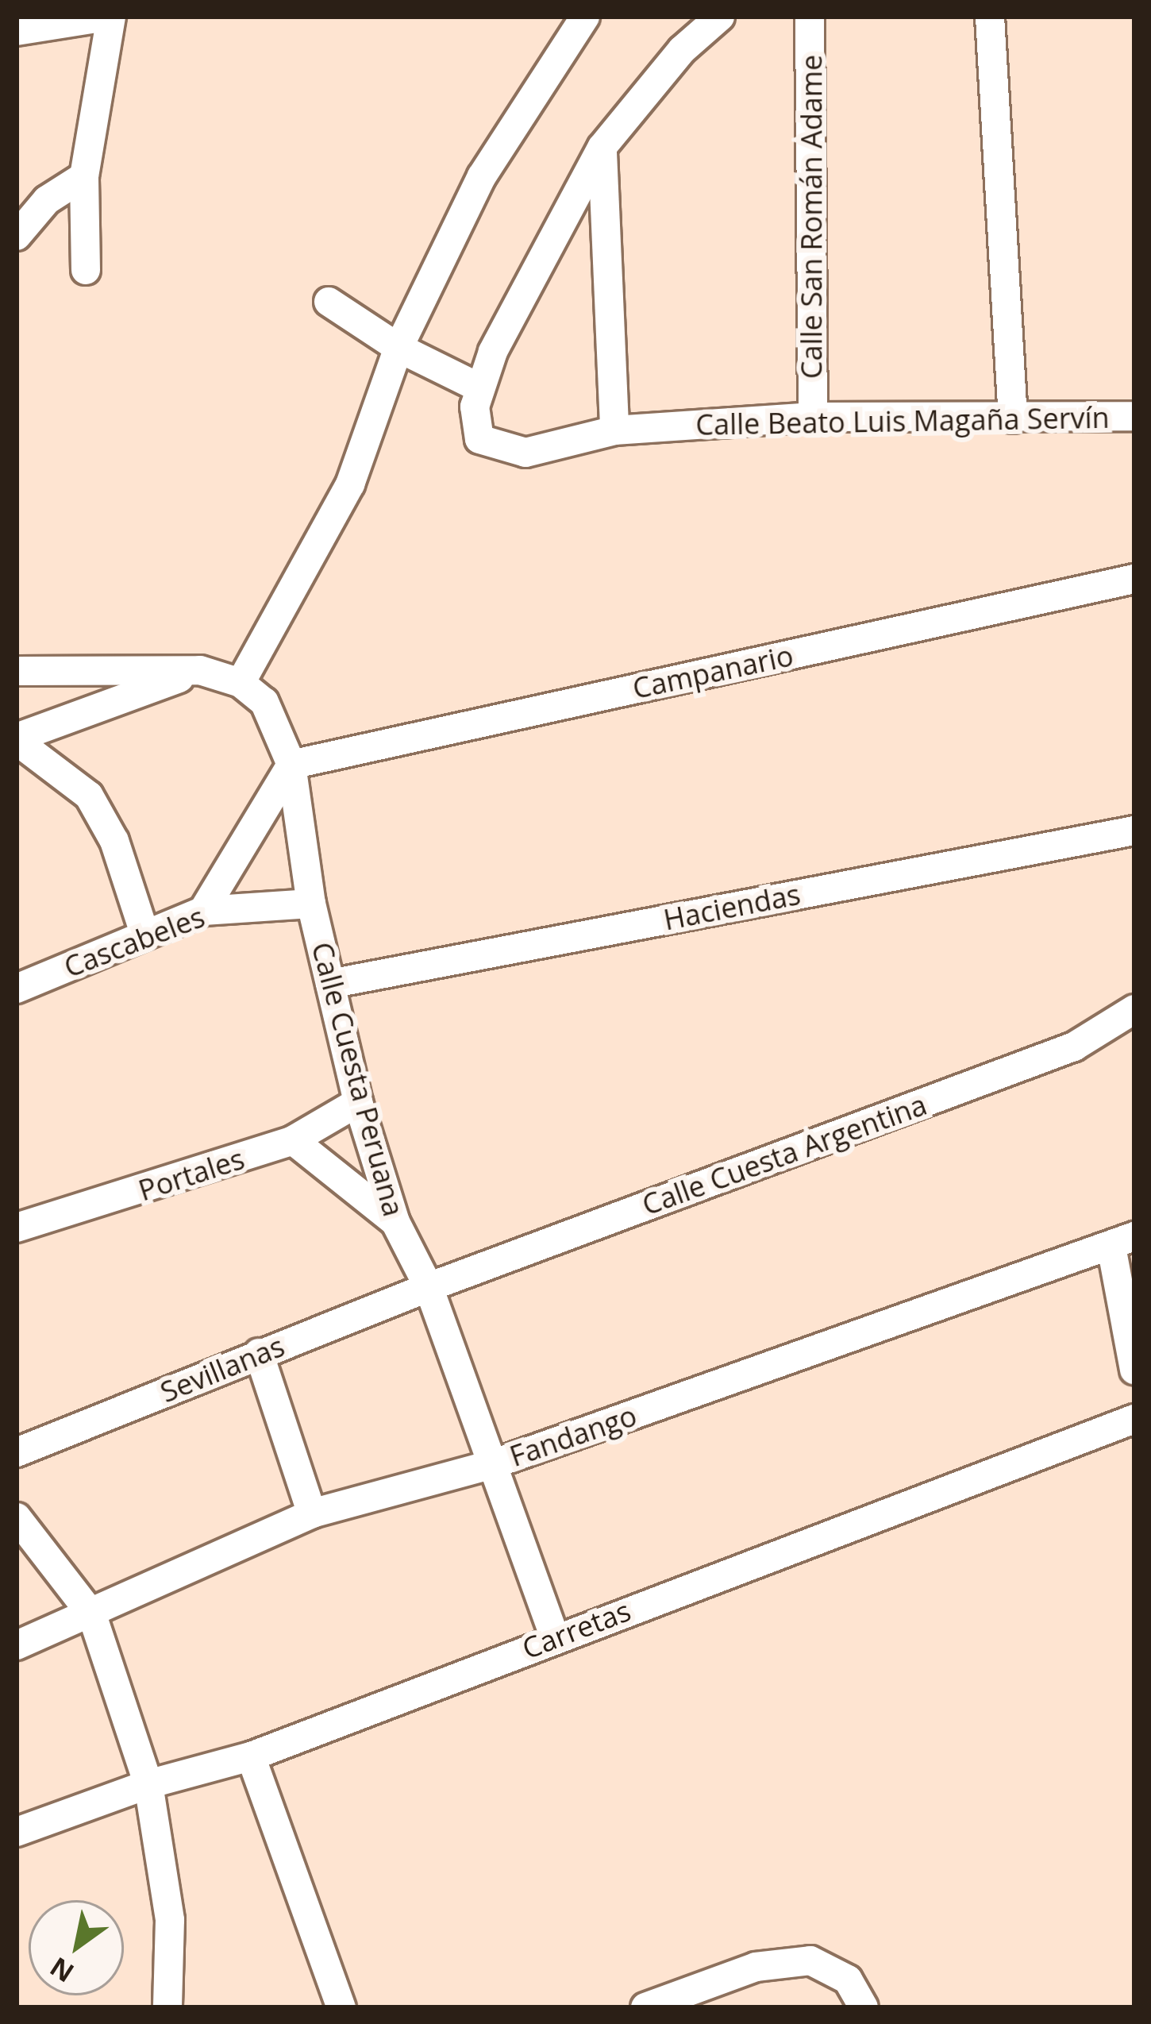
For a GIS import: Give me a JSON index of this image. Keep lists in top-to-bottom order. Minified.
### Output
{"streets":{"street":["Calle San Román Adame","Calle Beato Luis Magaña Servín","Campanario","Haciendas","Cascabeles","Calle Cuesta Peruana","Calle Cuesta Argentina","Portales","Sevillanas","Fandango","Carretas"]},"crossings":[["Calle San Román Adame","Calle Beato Luis Magaña Servín"],["Campanario","Calle Cuesta Peruana"],["Haciendas","Calle Cuesta Peruana"],["Cascabeles","Calle Cuesta Peruana"],["Calle Cuesta Peruana","Calle Cuesta Argentina"],["Calle Cuesta Peruana","Portales"],["Calle Cuesta Peruana","Sevillanas"],["Calle Cuesta Peruana","Fandango"],["Calle Cuesta Peruana","Carretas"],["Calle Cuesta Argentina","Sevillanas"]],"north":"bottom left"}
